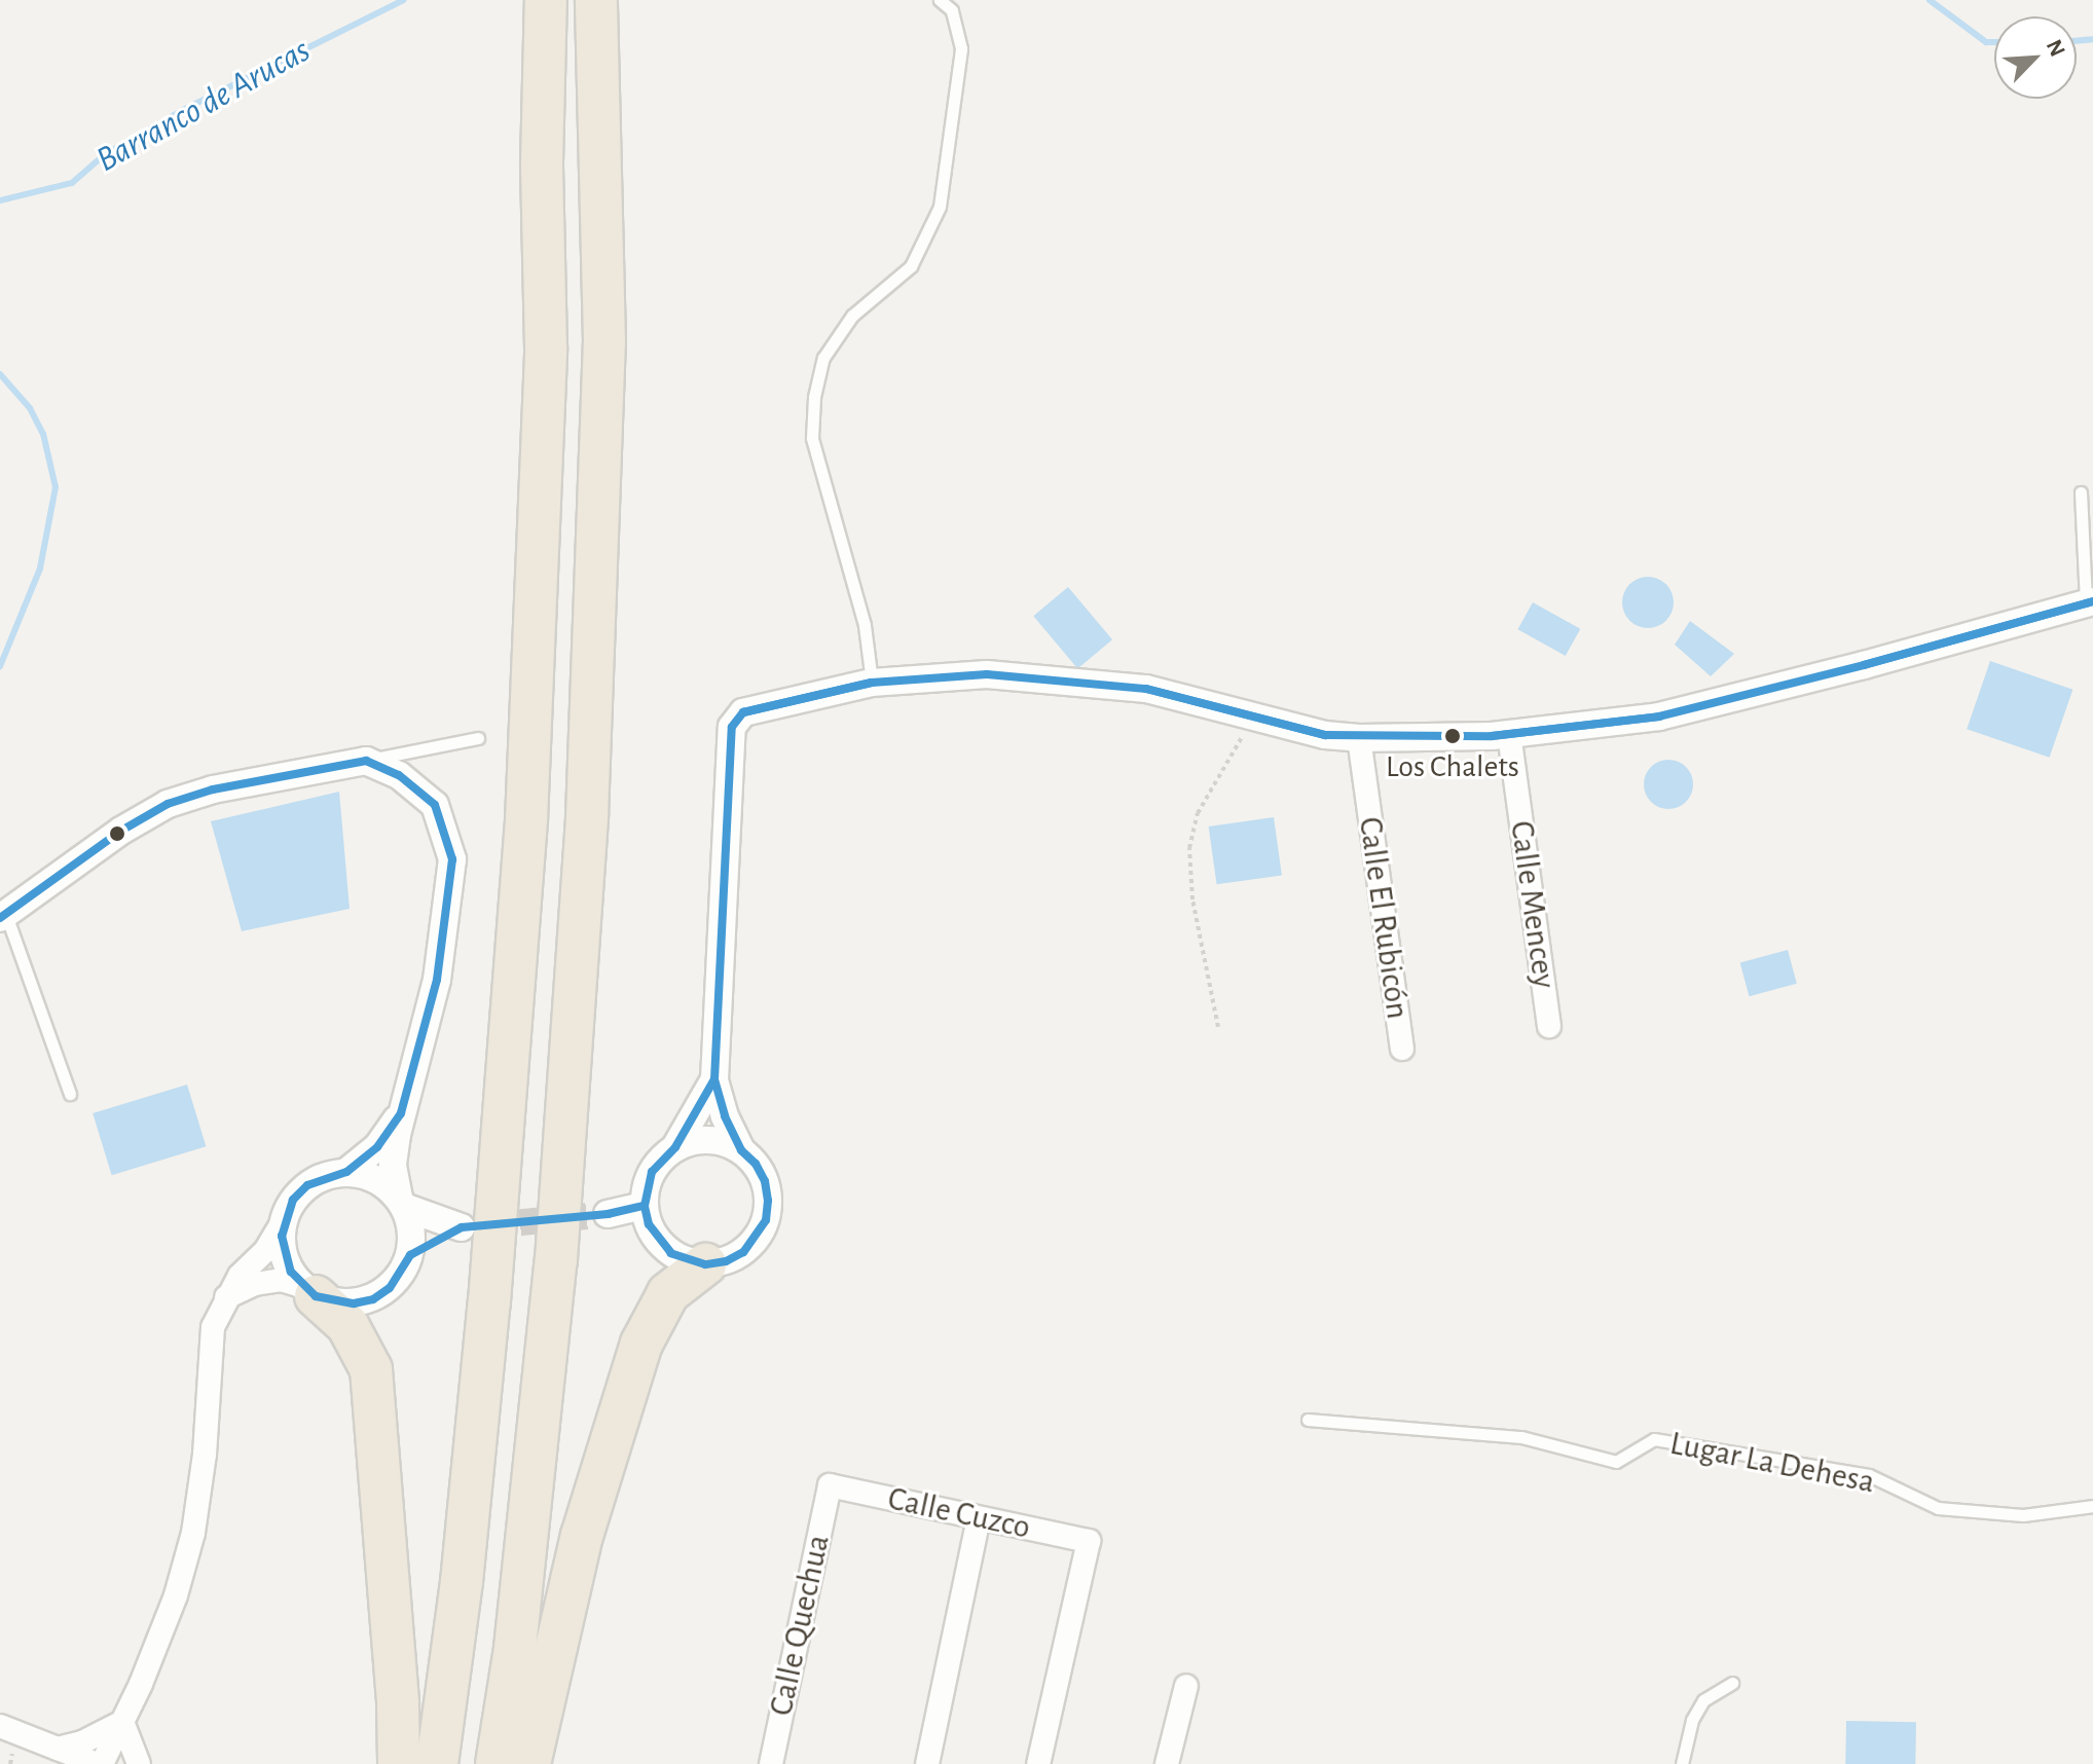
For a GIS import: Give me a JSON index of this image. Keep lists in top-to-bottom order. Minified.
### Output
{"streets":{"street":["Calle Mencey","Calle El Rubicón","Calle Cuzco","Calle Quechua"],"lane":["Lugar La Dehesa"]},"crossings":[["Calle Cuzco","Calle Quechua"]],"water":["Barranco de Arucas"],"places":["Los Chalets"],"north":"top right"}
